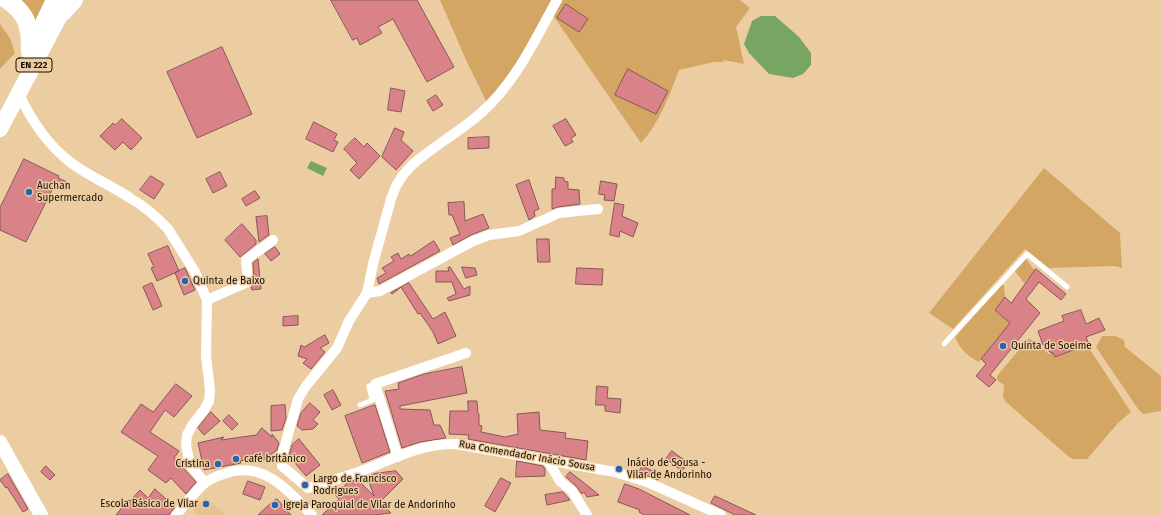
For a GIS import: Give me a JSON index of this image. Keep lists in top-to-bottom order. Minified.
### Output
{"streets":{"main road":["EN 222"],"street":["Rua Comendador Inácio Sousa"]},"places":["Auchan Supermercado","Quinta de Baixo","Quinta de Soeime","café britânico","Cristina","Inácio de Sousa - Vilar de Andorinho","Largo de Francisco Rodrigues","Escola Básica de Vilar","Igreja Paroquial de Vilar de Andorinho"]}
